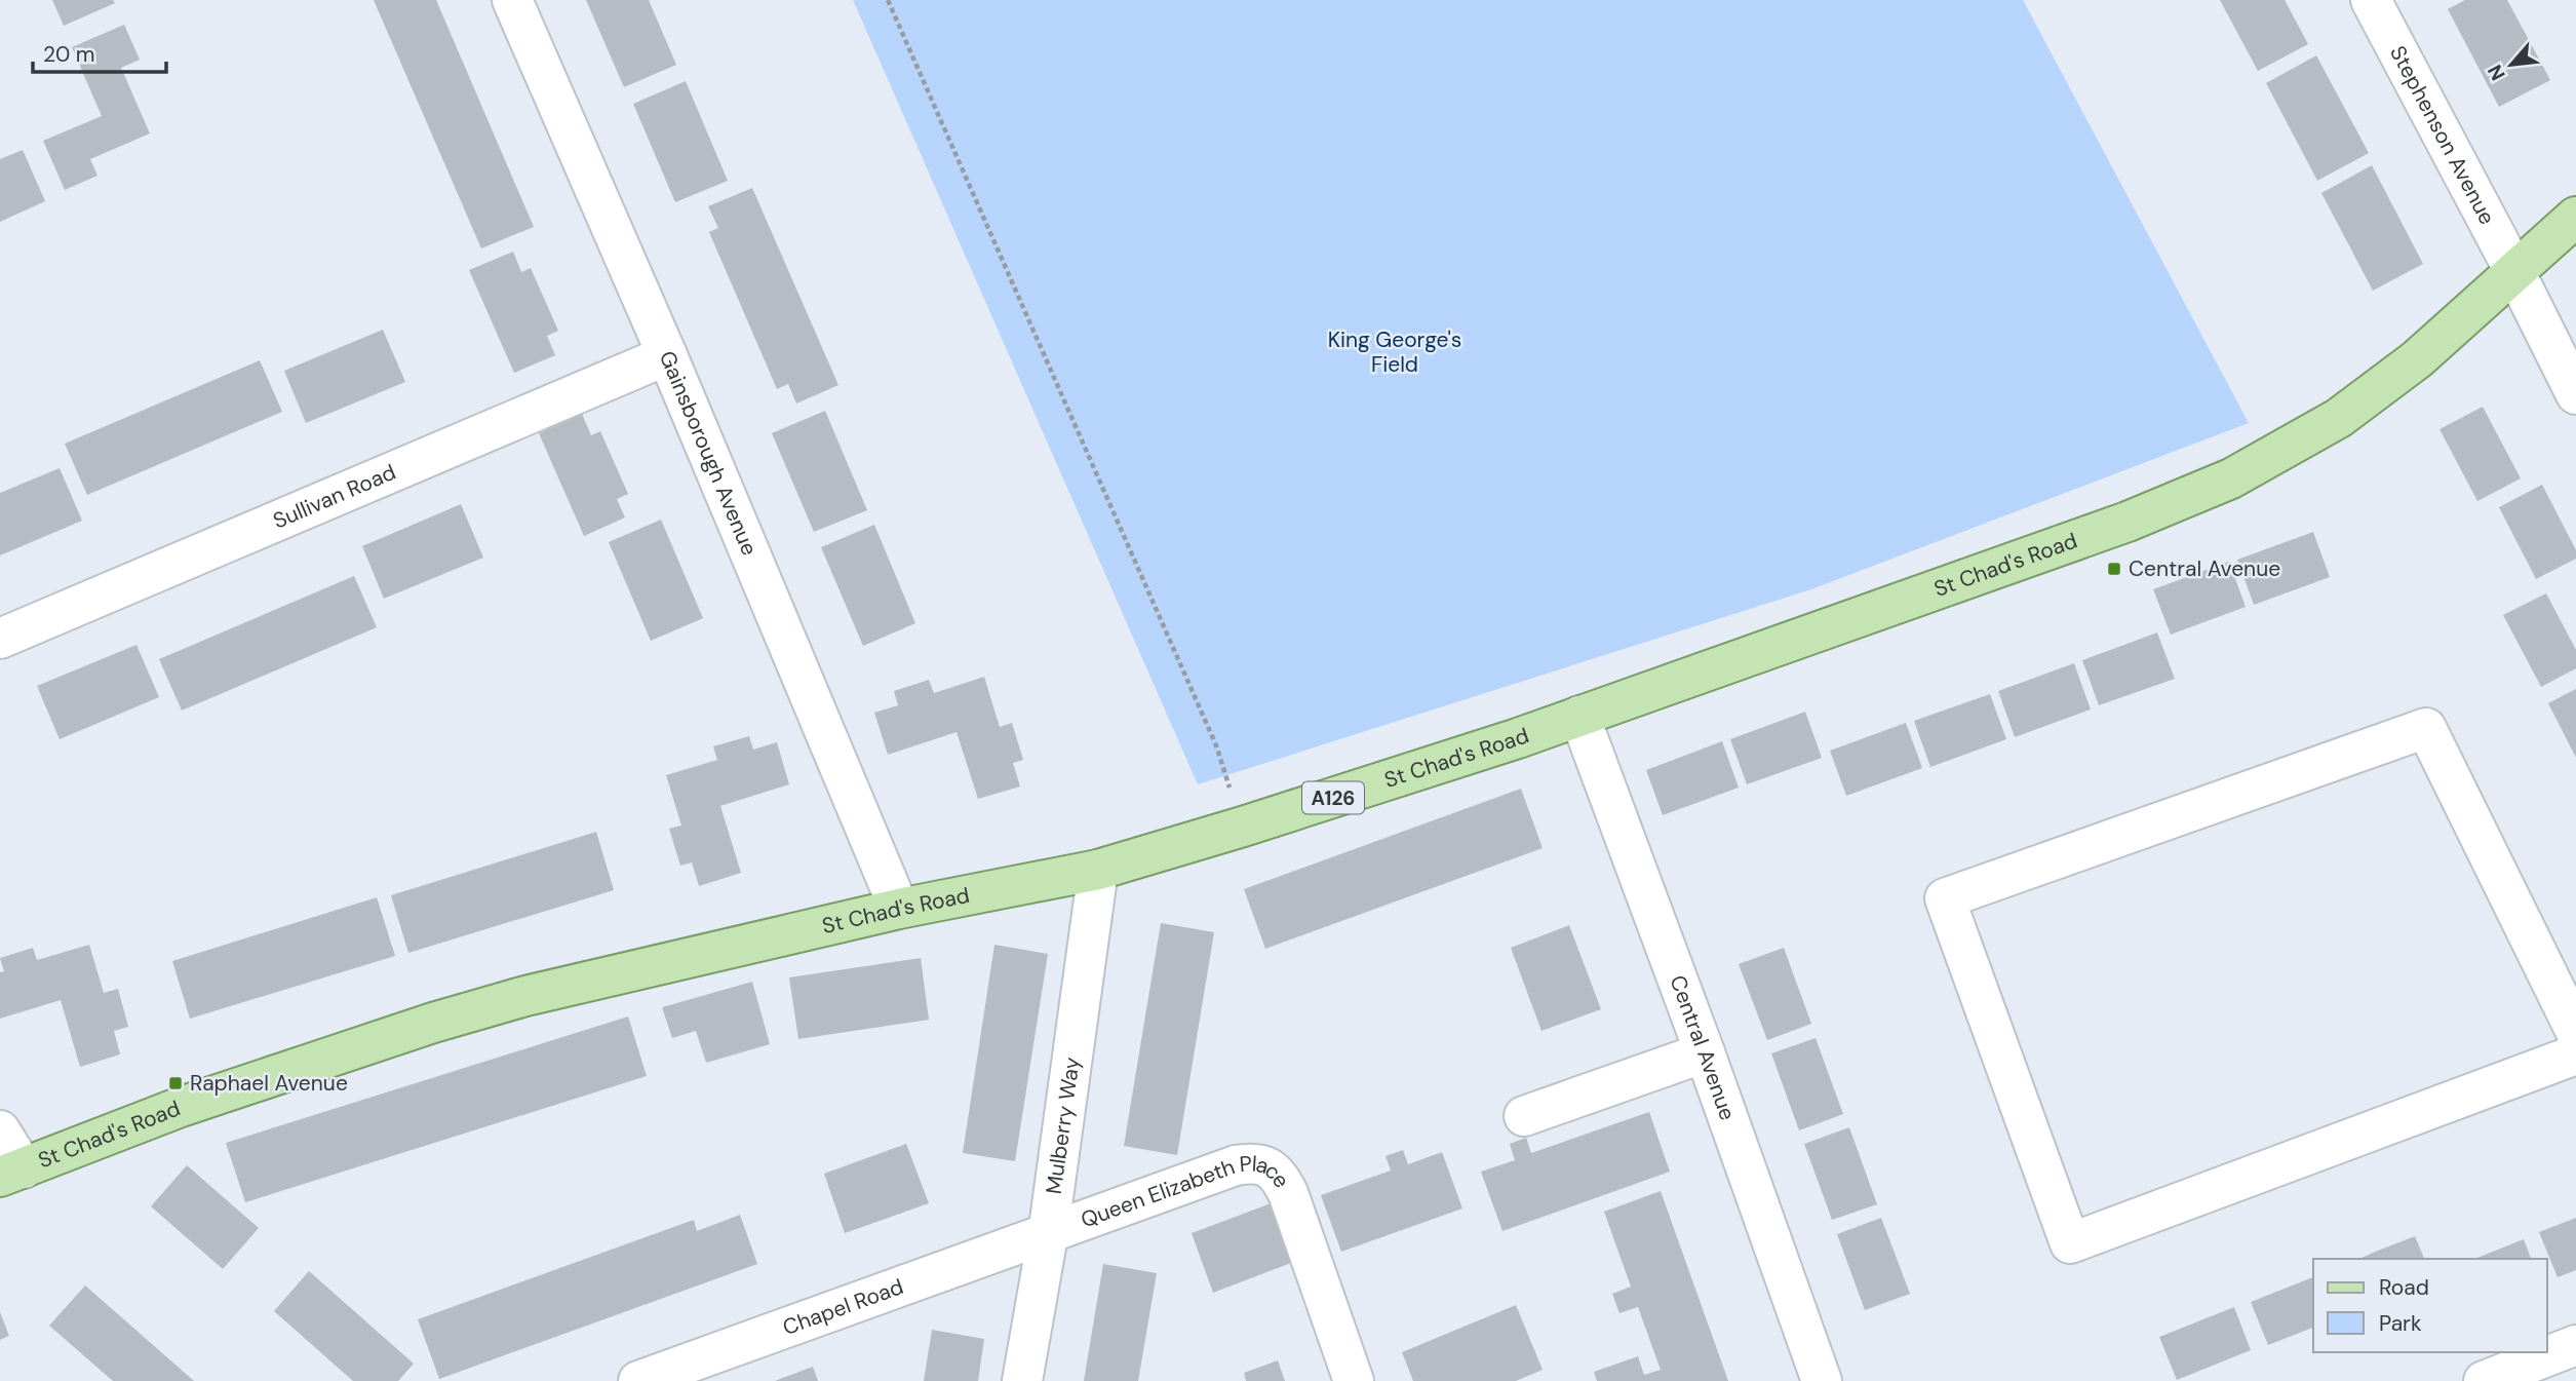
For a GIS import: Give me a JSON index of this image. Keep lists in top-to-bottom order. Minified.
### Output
{"streets":{"main road":["St Chad's Road","A126"],"street":["Stephenson Avenue","Gainsborough Avenue","Sullivan Road","Central Avenue","Mulberry Way","Queen Elizabeth Place","Chapel Road"]},"crossings":[["Stephenson Avenue","St Chad's Road"],["Gainsborough Avenue","Sullivan Road"],["Gainsborough Avenue","St Chad's Road"],["St Chad's Road","Central Avenue"],["St Chad's Road","Mulberry Way"],["Mulberry Way","Queen Elizabeth Place"],["Mulberry Way","Chapel Road"],["Queen Elizabeth Place","Chapel Road"]],"parks":["King George's Field"],"places":{"transit":["Central Avenue","Raphael Avenue"]},"legend":["Road","Park"],"scale_bar":"20 m","north":"bottom left"}
